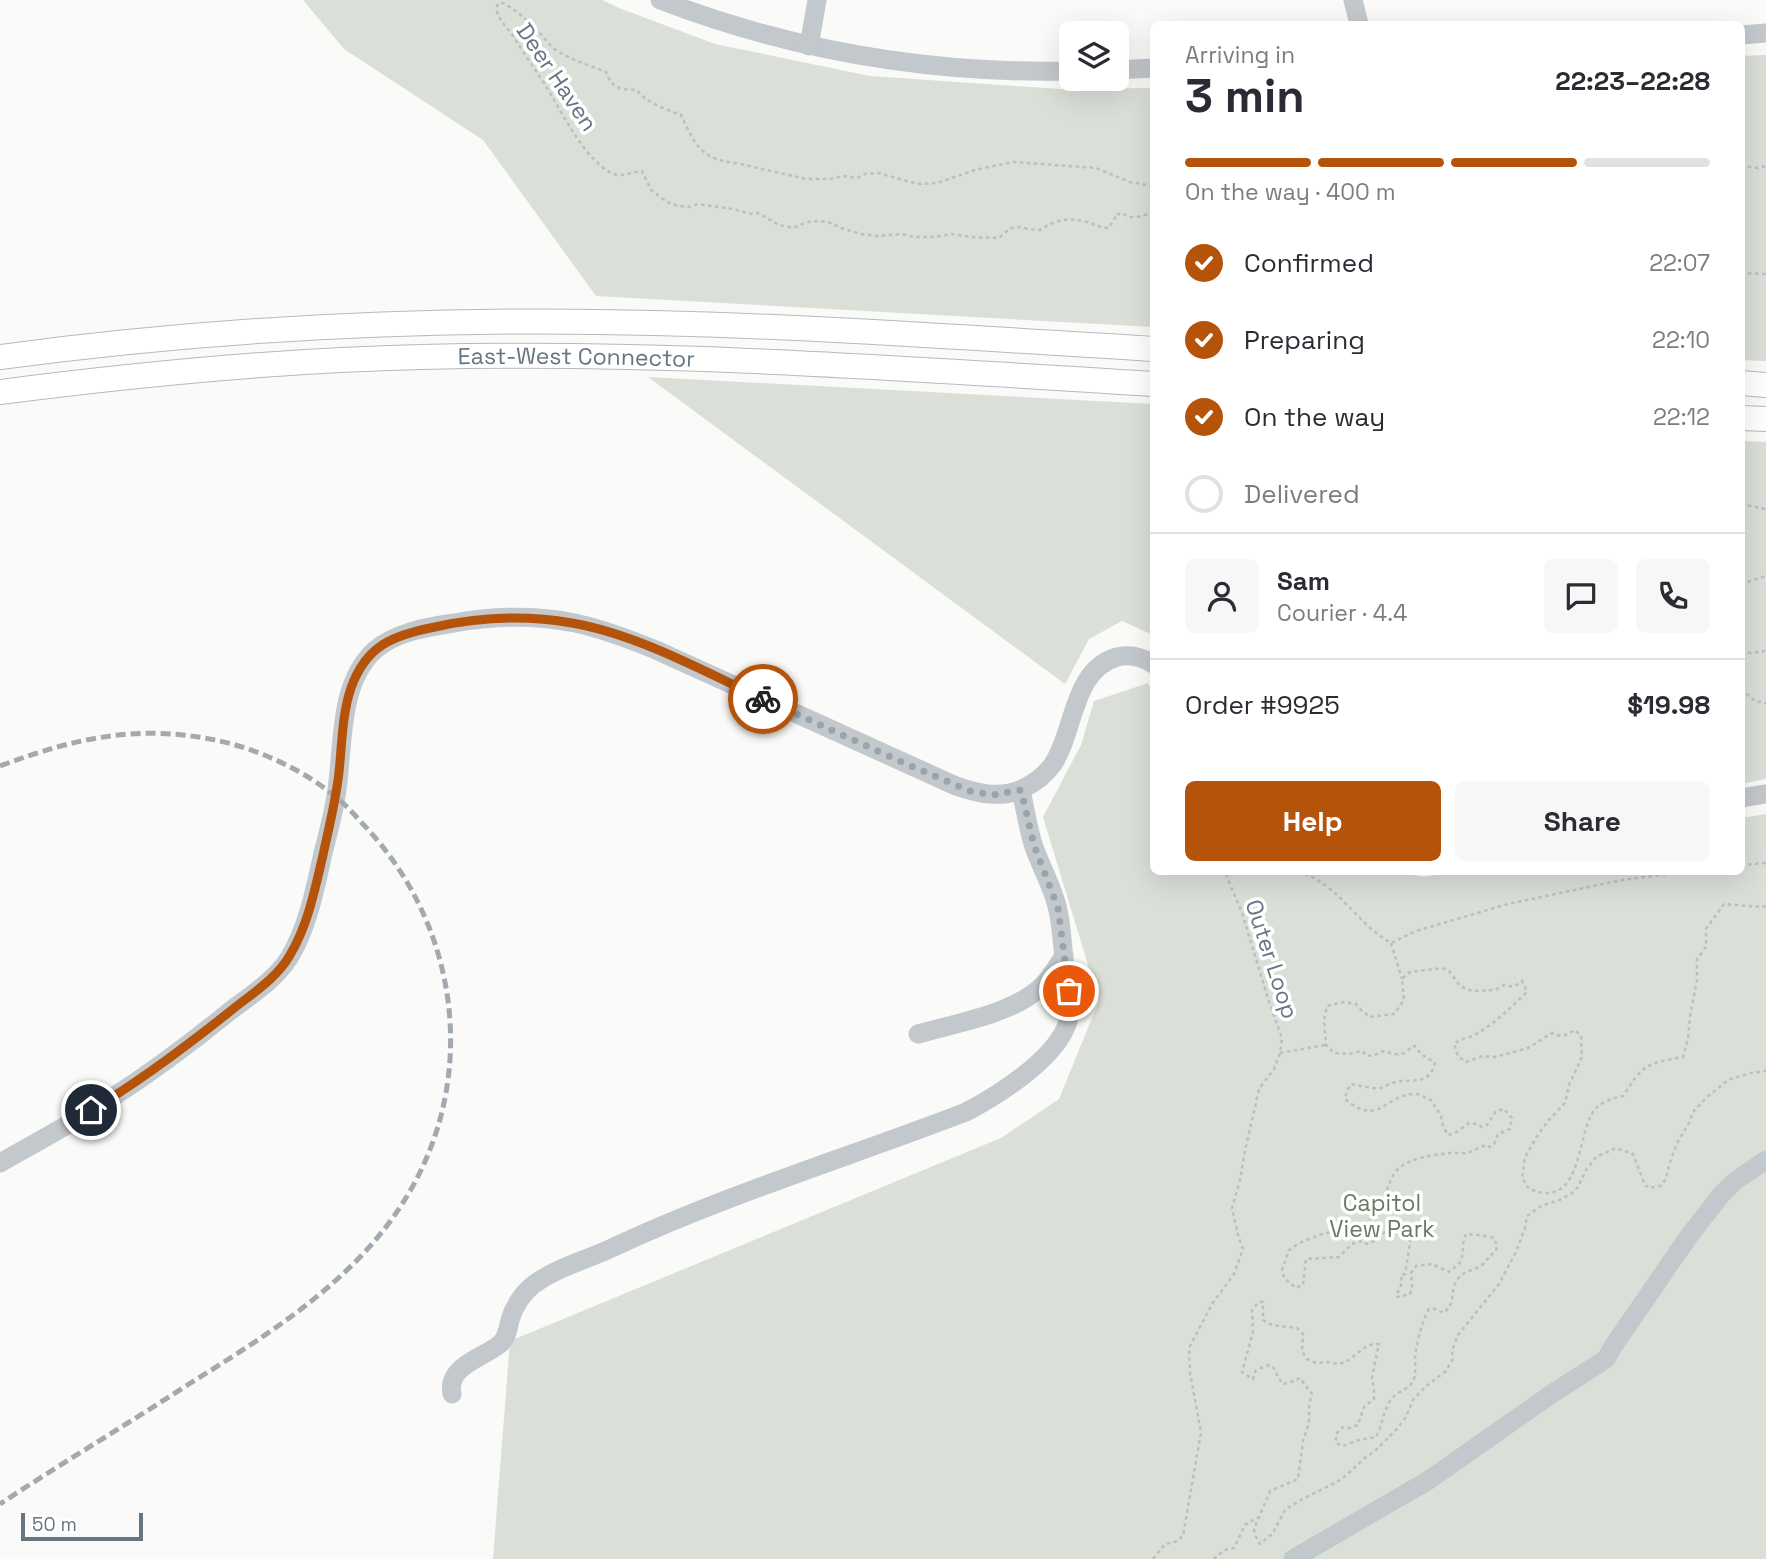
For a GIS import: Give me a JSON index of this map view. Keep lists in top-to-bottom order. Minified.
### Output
{"streets":{"main road":["East-West Connector"],"path":["Deer Haven","Outer Loop"]},"parks":["Capitol View Park"],"scale_bar":"50 m","page":{"heading":["3 min","Arriving in","22:23–22:28"],"panel":["Sam","Courier · 4.4","Order #9925","$19.98"],"bar":"On the way · 400 m","list":[["Confirmed","22:07"],["Preparing","22:10"],["On the way","22:12"],"Delivered"],"buttons":["Help","Share"],"scale":"50 m"}}
